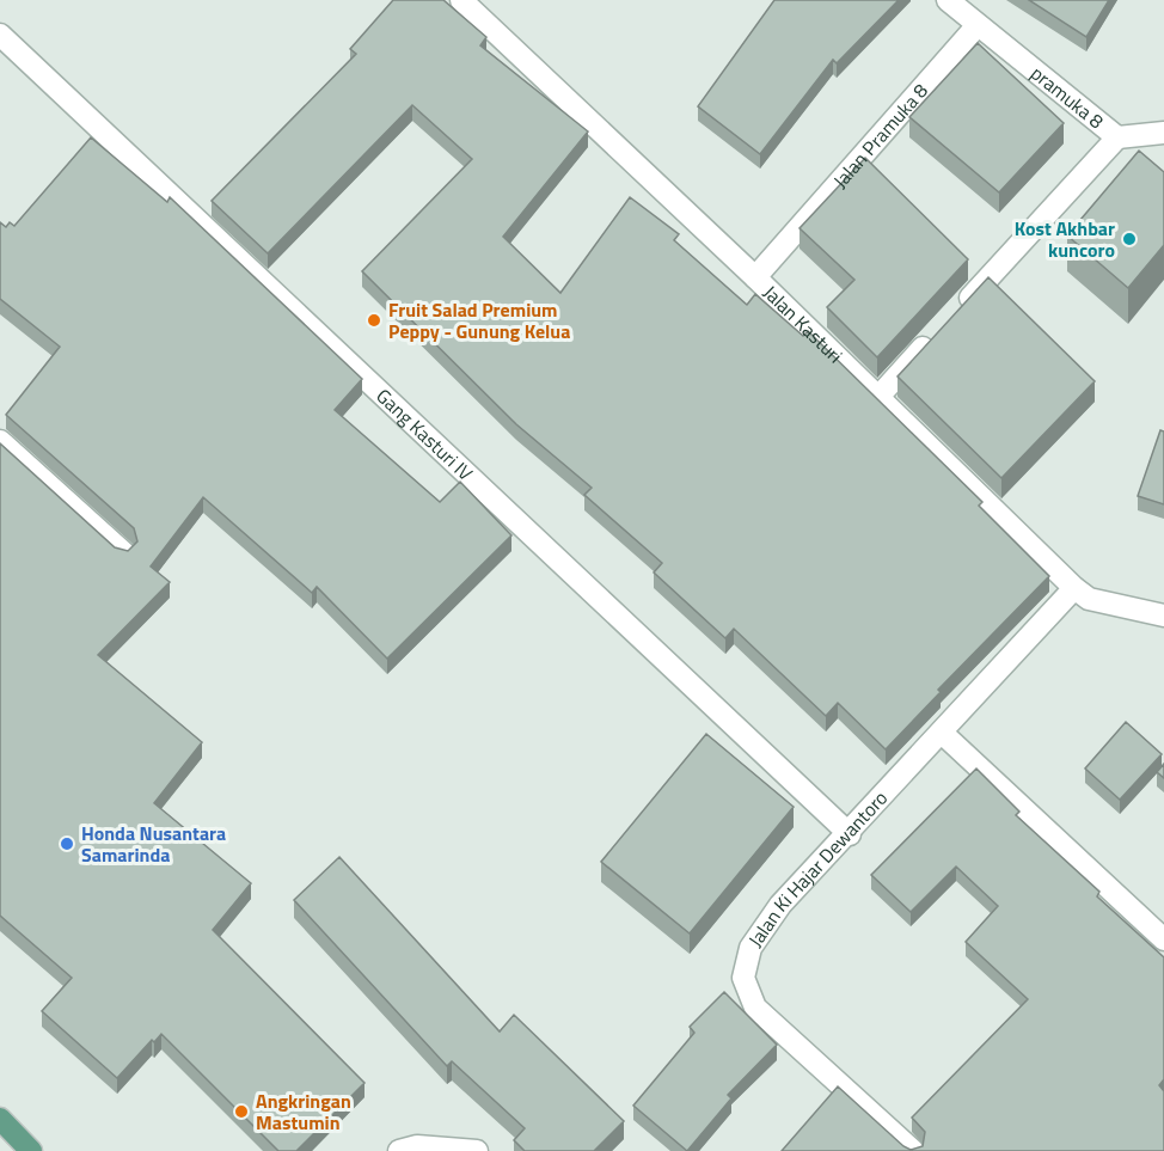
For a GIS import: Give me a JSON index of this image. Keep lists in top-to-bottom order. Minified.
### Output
{"streets":{"street":["pramuka 8","Jalan Pramuka 8","Jalan Kasturi","Gang Kasturi IV","Jalan Ki Hajar Dewantoro"]},"crossings":[["pramuka 8","Jalan Pramuka 8"],["Jalan Pramuka 8","Jalan Kasturi"],["Jalan Kasturi","Jalan Ki Hajar Dewantoro"],["Gang Kasturi IV","Jalan Ki Hajar Dewantoro"]],"places":["Kost Akhbar kuncoro","Fruit Salad Premium Peppy - Gunung Kelua","Honda Nusantara Samarinda","Angkringan Mastumin"]}
